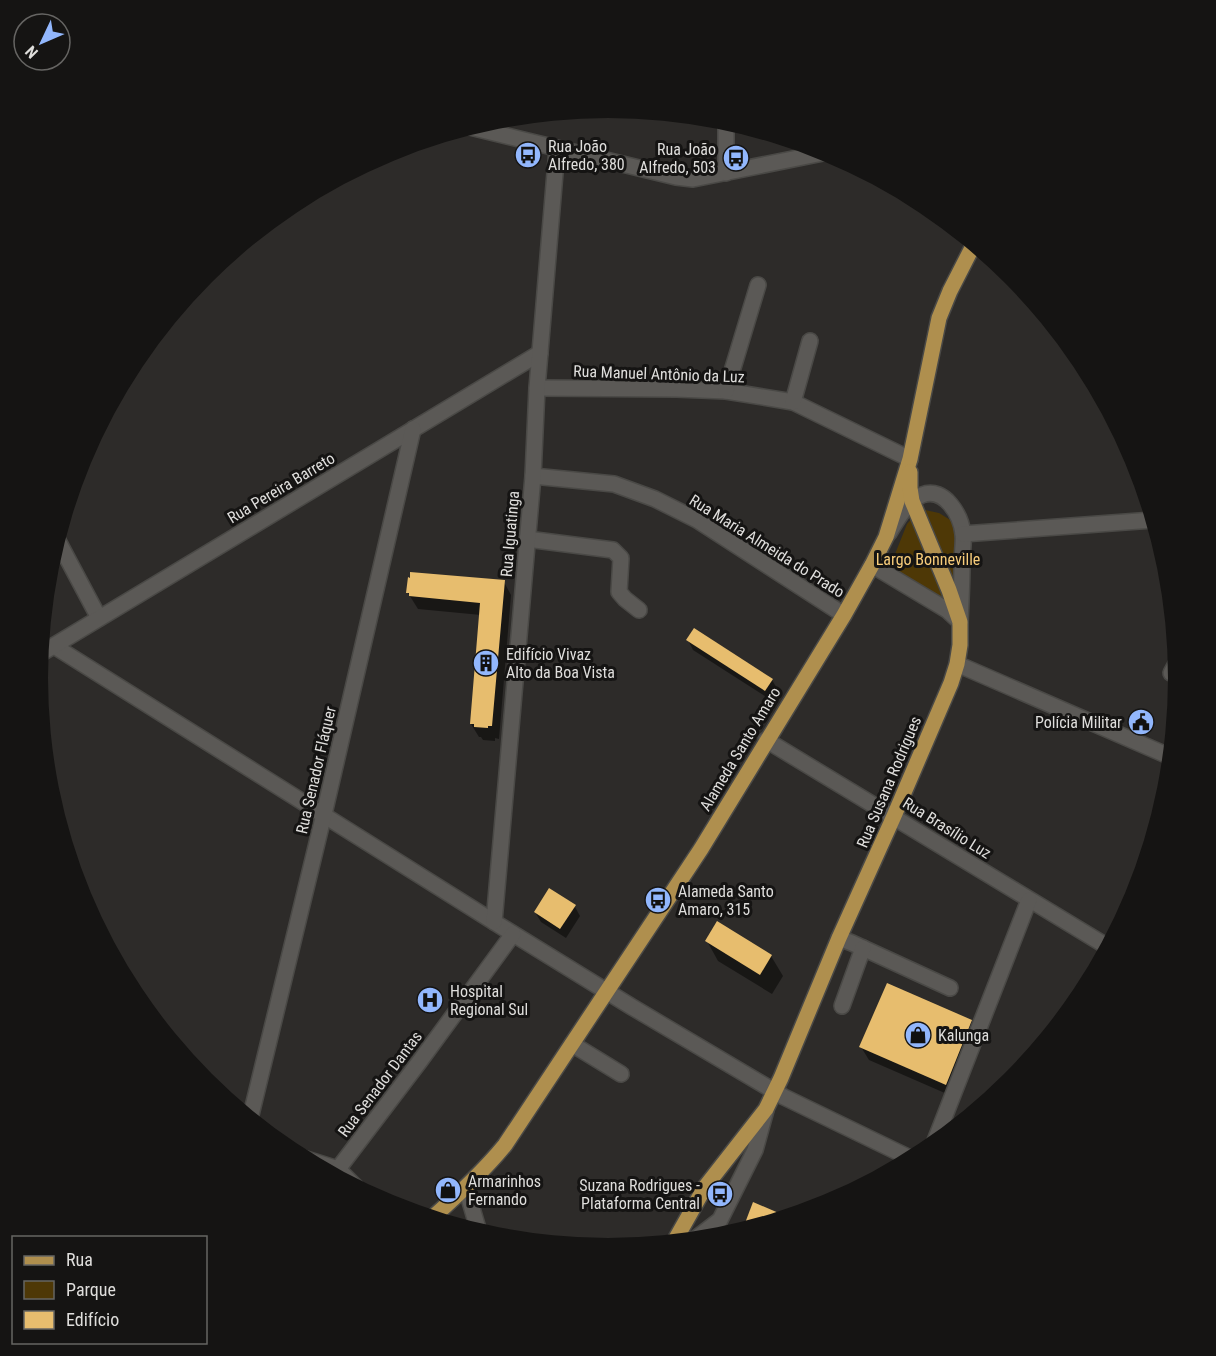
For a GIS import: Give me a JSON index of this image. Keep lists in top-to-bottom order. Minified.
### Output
{"streets":{"main road":["Alameda Santo Amaro","Rua Susana Rodrigues"],"street":["Rua Manuel Antônio da Luz","Rua Pereira Barreto","Rua Iguatinga","Rua Maria Almeida do Prado","Rua Senador Fláquer","Rua Brasílio Luz","Rua Senador Dantas"]},"crossings":[["Rua Manuel Antônio da Luz","Rua Iguatinga"],["Rua Manuel Antônio da Luz","Alameda Santo Amaro"],["Rua Manuel Antônio da Luz","Rua Susana Rodrigues"],["Rua Pereira Barreto","Rua Iguatinga"],["Rua Pereira Barreto","Rua Senador Fláquer"],["Rua Iguatinga","Rua Maria Almeida do Prado"],["Rua Maria Almeida do Prado","Alameda Santo Amaro"],["Alameda Santo Amaro","Rua Susana Rodrigues"],["Alameda Santo Amaro","Rua Brasílio Luz"],["Rua Susana Rodrigues","Rua Brasílio Luz"]],"parks":["Largo Bonneville"],"places":{"bus stop":["Rua João Alfredo, 380","Rua João Alfredo, 503","Alameda Santo Amaro, 315","Suzana Rodrigues - Plataforma Central"],"building":["Edifício Vivaz Alto da Boa Vista"],"public building":["Polícia Militar"],"hospital":["Hospital Regional Sul"],"shop":["Kalunga","Armarinhos Fernando"]},"legend":["Rua","Parque","Edifício"],"north":"bottom left"}
